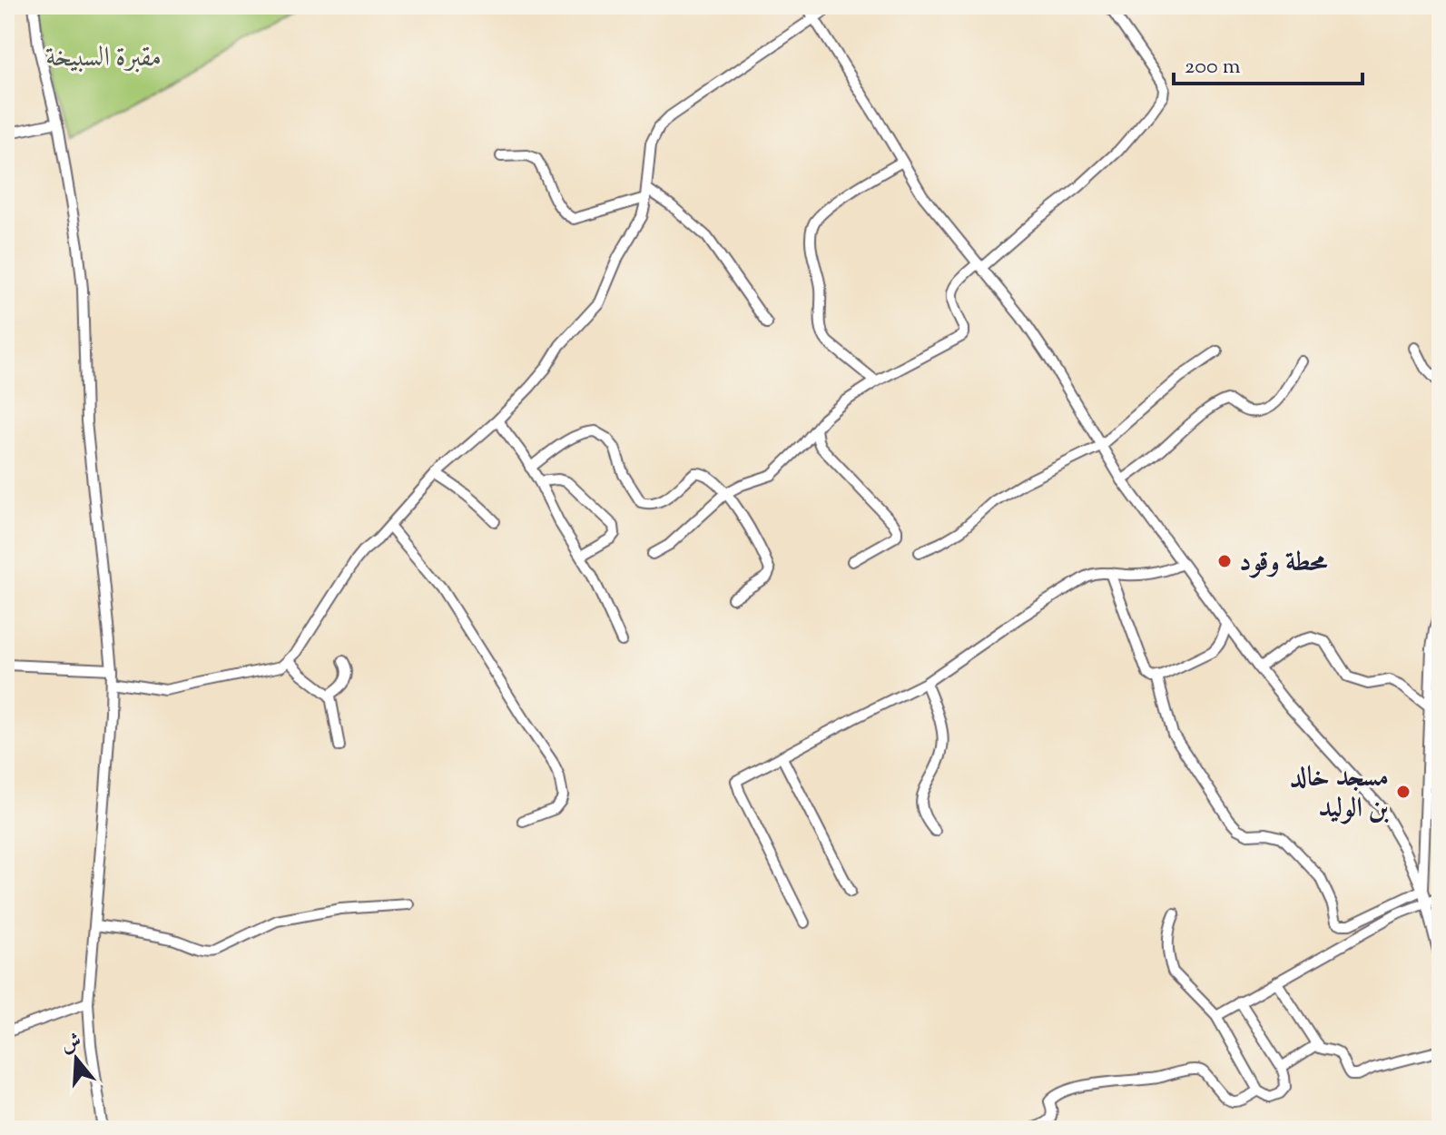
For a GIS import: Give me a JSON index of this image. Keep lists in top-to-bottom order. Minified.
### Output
{"parks":["مقبرة السبيخة"],"places":["محطة وقود","مسجد خالد بن الوليد"],"scale_bar":"200 m","north":"top"}
